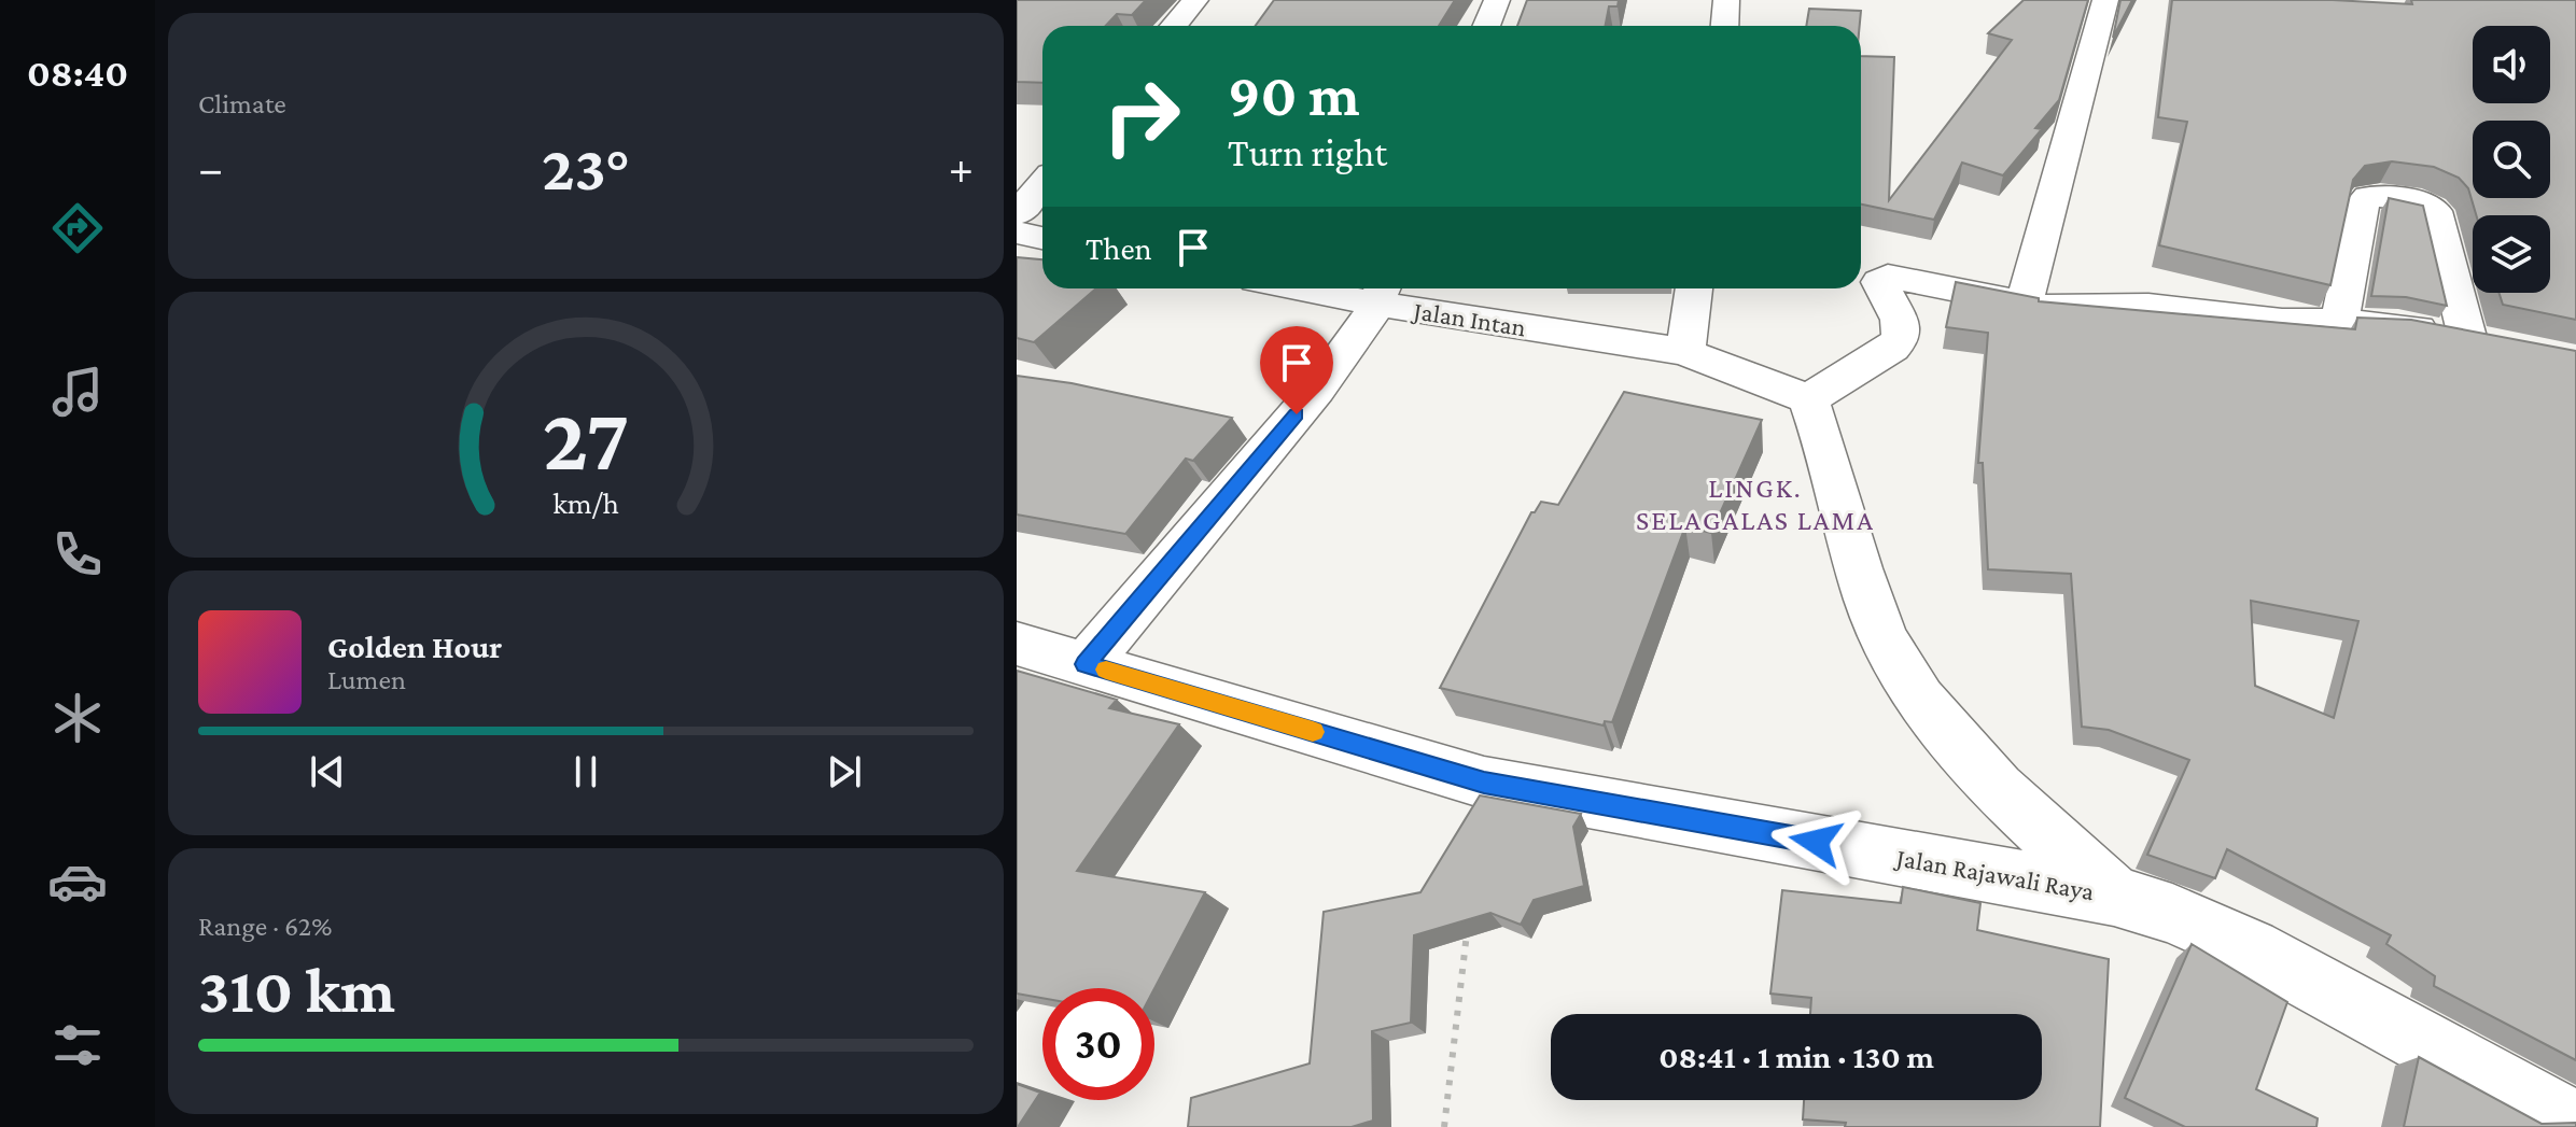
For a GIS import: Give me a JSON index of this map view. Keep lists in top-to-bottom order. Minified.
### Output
{"streets":{"street":["Jalan Intan","Jalan Rajawali Raya"]},"districts":["LINGK. SELAGALAS LAMA"],"page":{"tabs":"08:40","tile":["Climate",["Range · 62%","310 km"]],"turn":["90 m","Turn right"],"heat":["−","23°","+"],"then":"Then","song":["Golden Hour","Lumen"],"limit":"30","trip":"08:41 · 1 min · 130 m","gauge":["27","km/h"]}}
